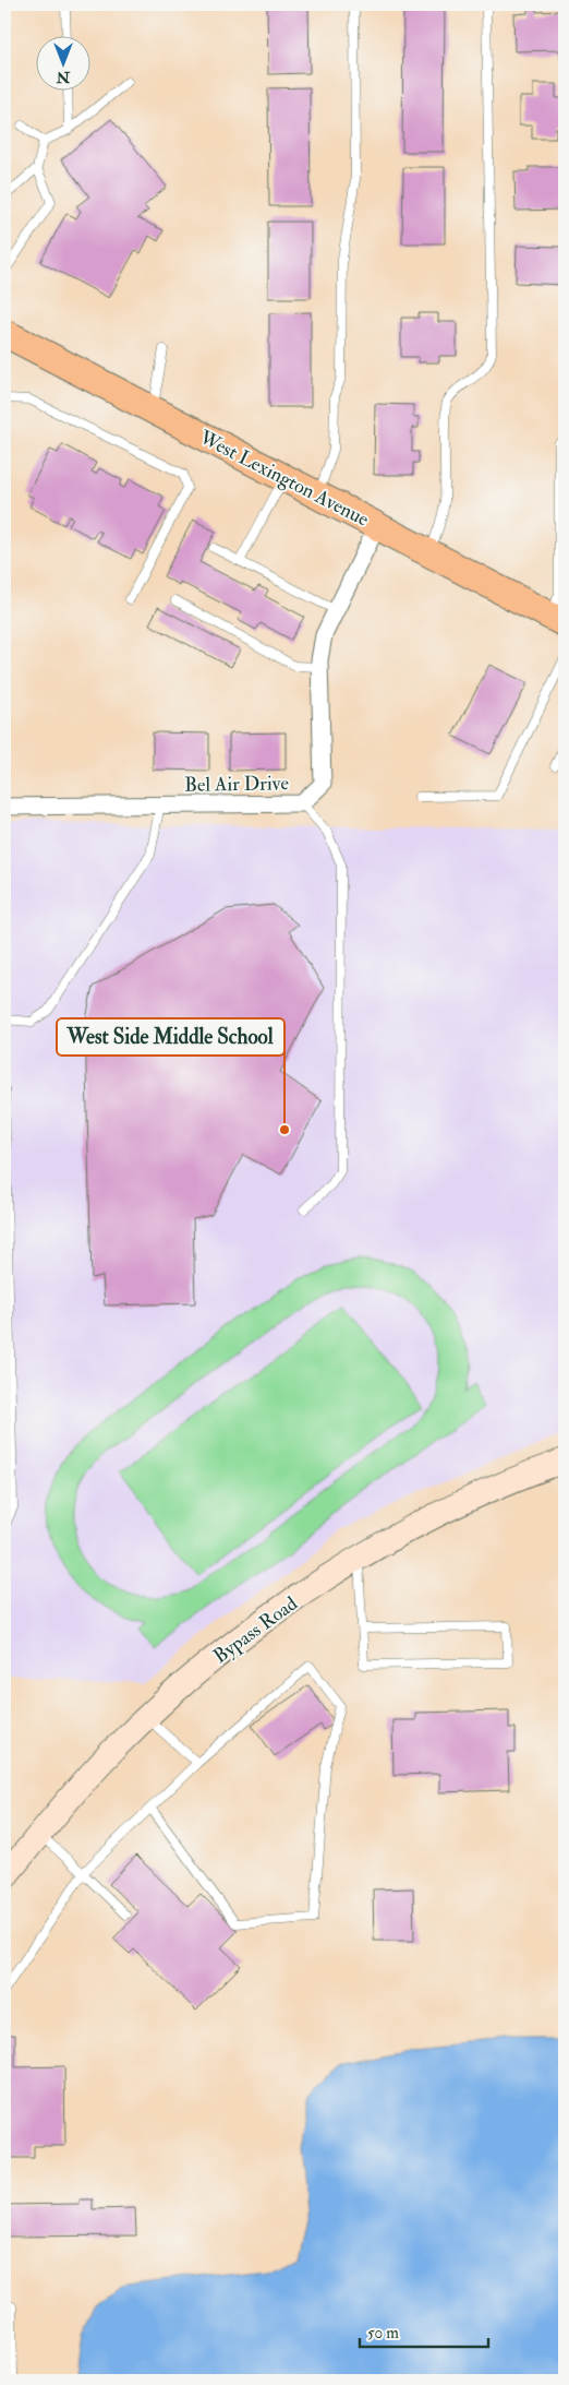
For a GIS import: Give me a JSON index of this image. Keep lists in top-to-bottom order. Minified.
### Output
{"streets":{"main road":["West Lexington Avenue","Bypass Road"],"street":["Bel Air Drive"]},"crossings":[["West Lexington Avenue","Bel Air Drive"]],"places":["West Side Middle School"],"scale_bar":"50 m","north":"bottom"}
